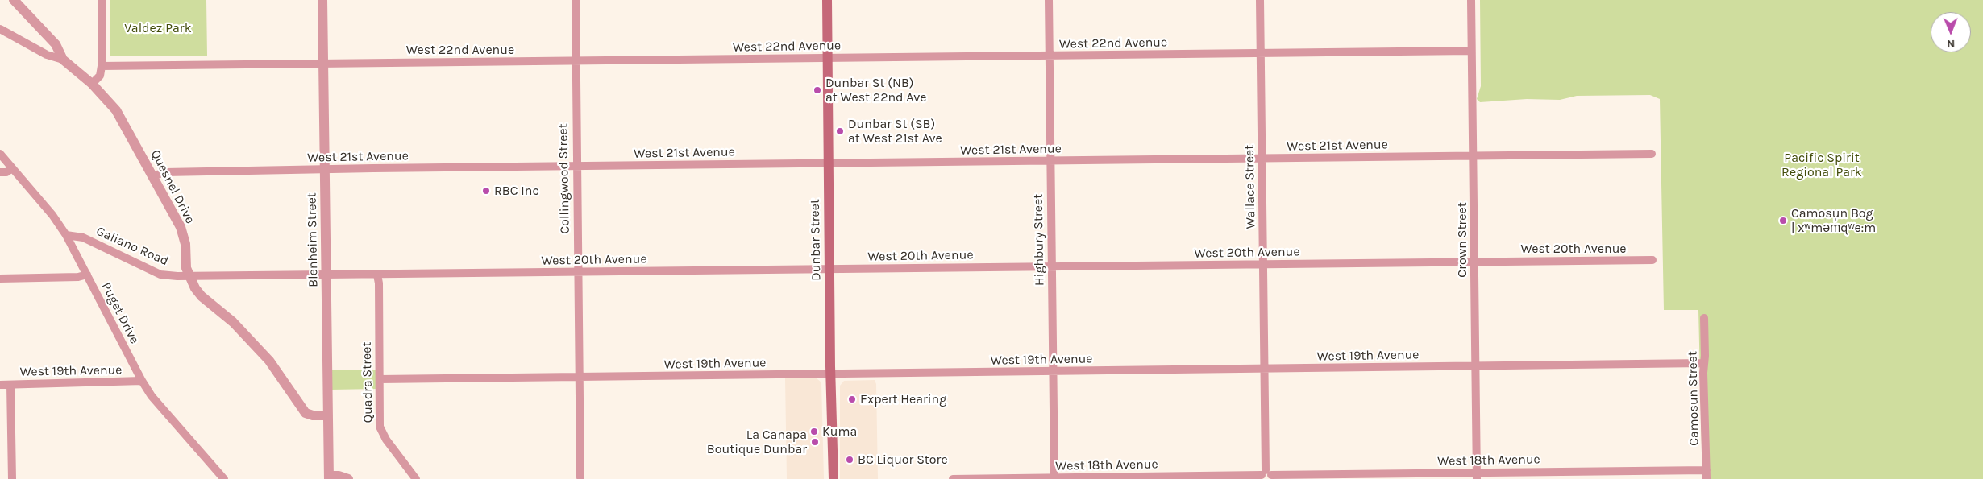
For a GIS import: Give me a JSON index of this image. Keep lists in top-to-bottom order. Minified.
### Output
{"streets":{"main road":["Dunbar Street"],"street":["West 22nd Avenue","West 21st Avenue","Collingwood Street","Quesnel Drive","Wallace Street","Blenheim Street","Highbury Street","Crown Street","Galiano Road","West 20th Avenue","Puget Drive","West 19th Avenue","Quadra Street","Camosun Street","West 18th Avenue"]},"crossings":[["West 22nd Avenue","Collingwood Street"],["West 22nd Avenue","Wallace Street"],["West 22nd Avenue","Blenheim Street"],["West 22nd Avenue","Dunbar Street"],["West 22nd Avenue","Highbury Street"],["West 22nd Avenue","Crown Street"],["West 21st Avenue","Collingwood Street"],["West 21st Avenue","Quesnel Drive"],["West 21st Avenue","Wallace Street"],["West 21st Avenue","Blenheim Street"],["West 21st Avenue","Dunbar Street"],["West 21st Avenue","Highbury Street"],["West 21st Avenue","Crown Street"],["Collingwood Street","West 20th Avenue"],["Collingwood Street","West 19th Avenue"],["Quesnel Drive","Blenheim Street"],["Quesnel Drive","Galiano Road"],["Quesnel Drive","West 20th Avenue"],["Wallace Street","West 20th Avenue"],["Wallace Street","West 19th Avenue"],["Wallace Street","West 18th Avenue"],["Blenheim Street","West 20th Avenue"],["Dunbar Street","West 20th Avenue"],["Dunbar Street","West 19th Avenue"],["Highbury Street","West 20th Avenue"],["Highbury Street","West 19th Avenue"],["Highbury Street","West 18th Avenue"],["Crown Street","West 20th Avenue"],["Crown Street","West 19th Avenue"],["Crown Street","West 18th Avenue"],["Galiano Road","West 20th Avenue"],["Galiano Road","Puget Drive"],["West 20th Avenue","Quadra Street"],["Puget Drive","West 19th Avenue"],["West 19th Avenue","Quadra Street"],["West 19th Avenue","Camosun Street"],["Camosun Street","West 18th Avenue"]],"parks":["Valdez Park","Pacific Spirit Regional Park"],"places":["Dunbar St (NB) at West 22nd Ave","Dunbar St (SB) at West 21st Ave","RBC Inc","Camosun Bog | xʷməm̓qʷe:m","Expert Hearing","Kuma","La Canapa Boutique Dunbar","BC Liquor Store"],"north":"bottom"}
